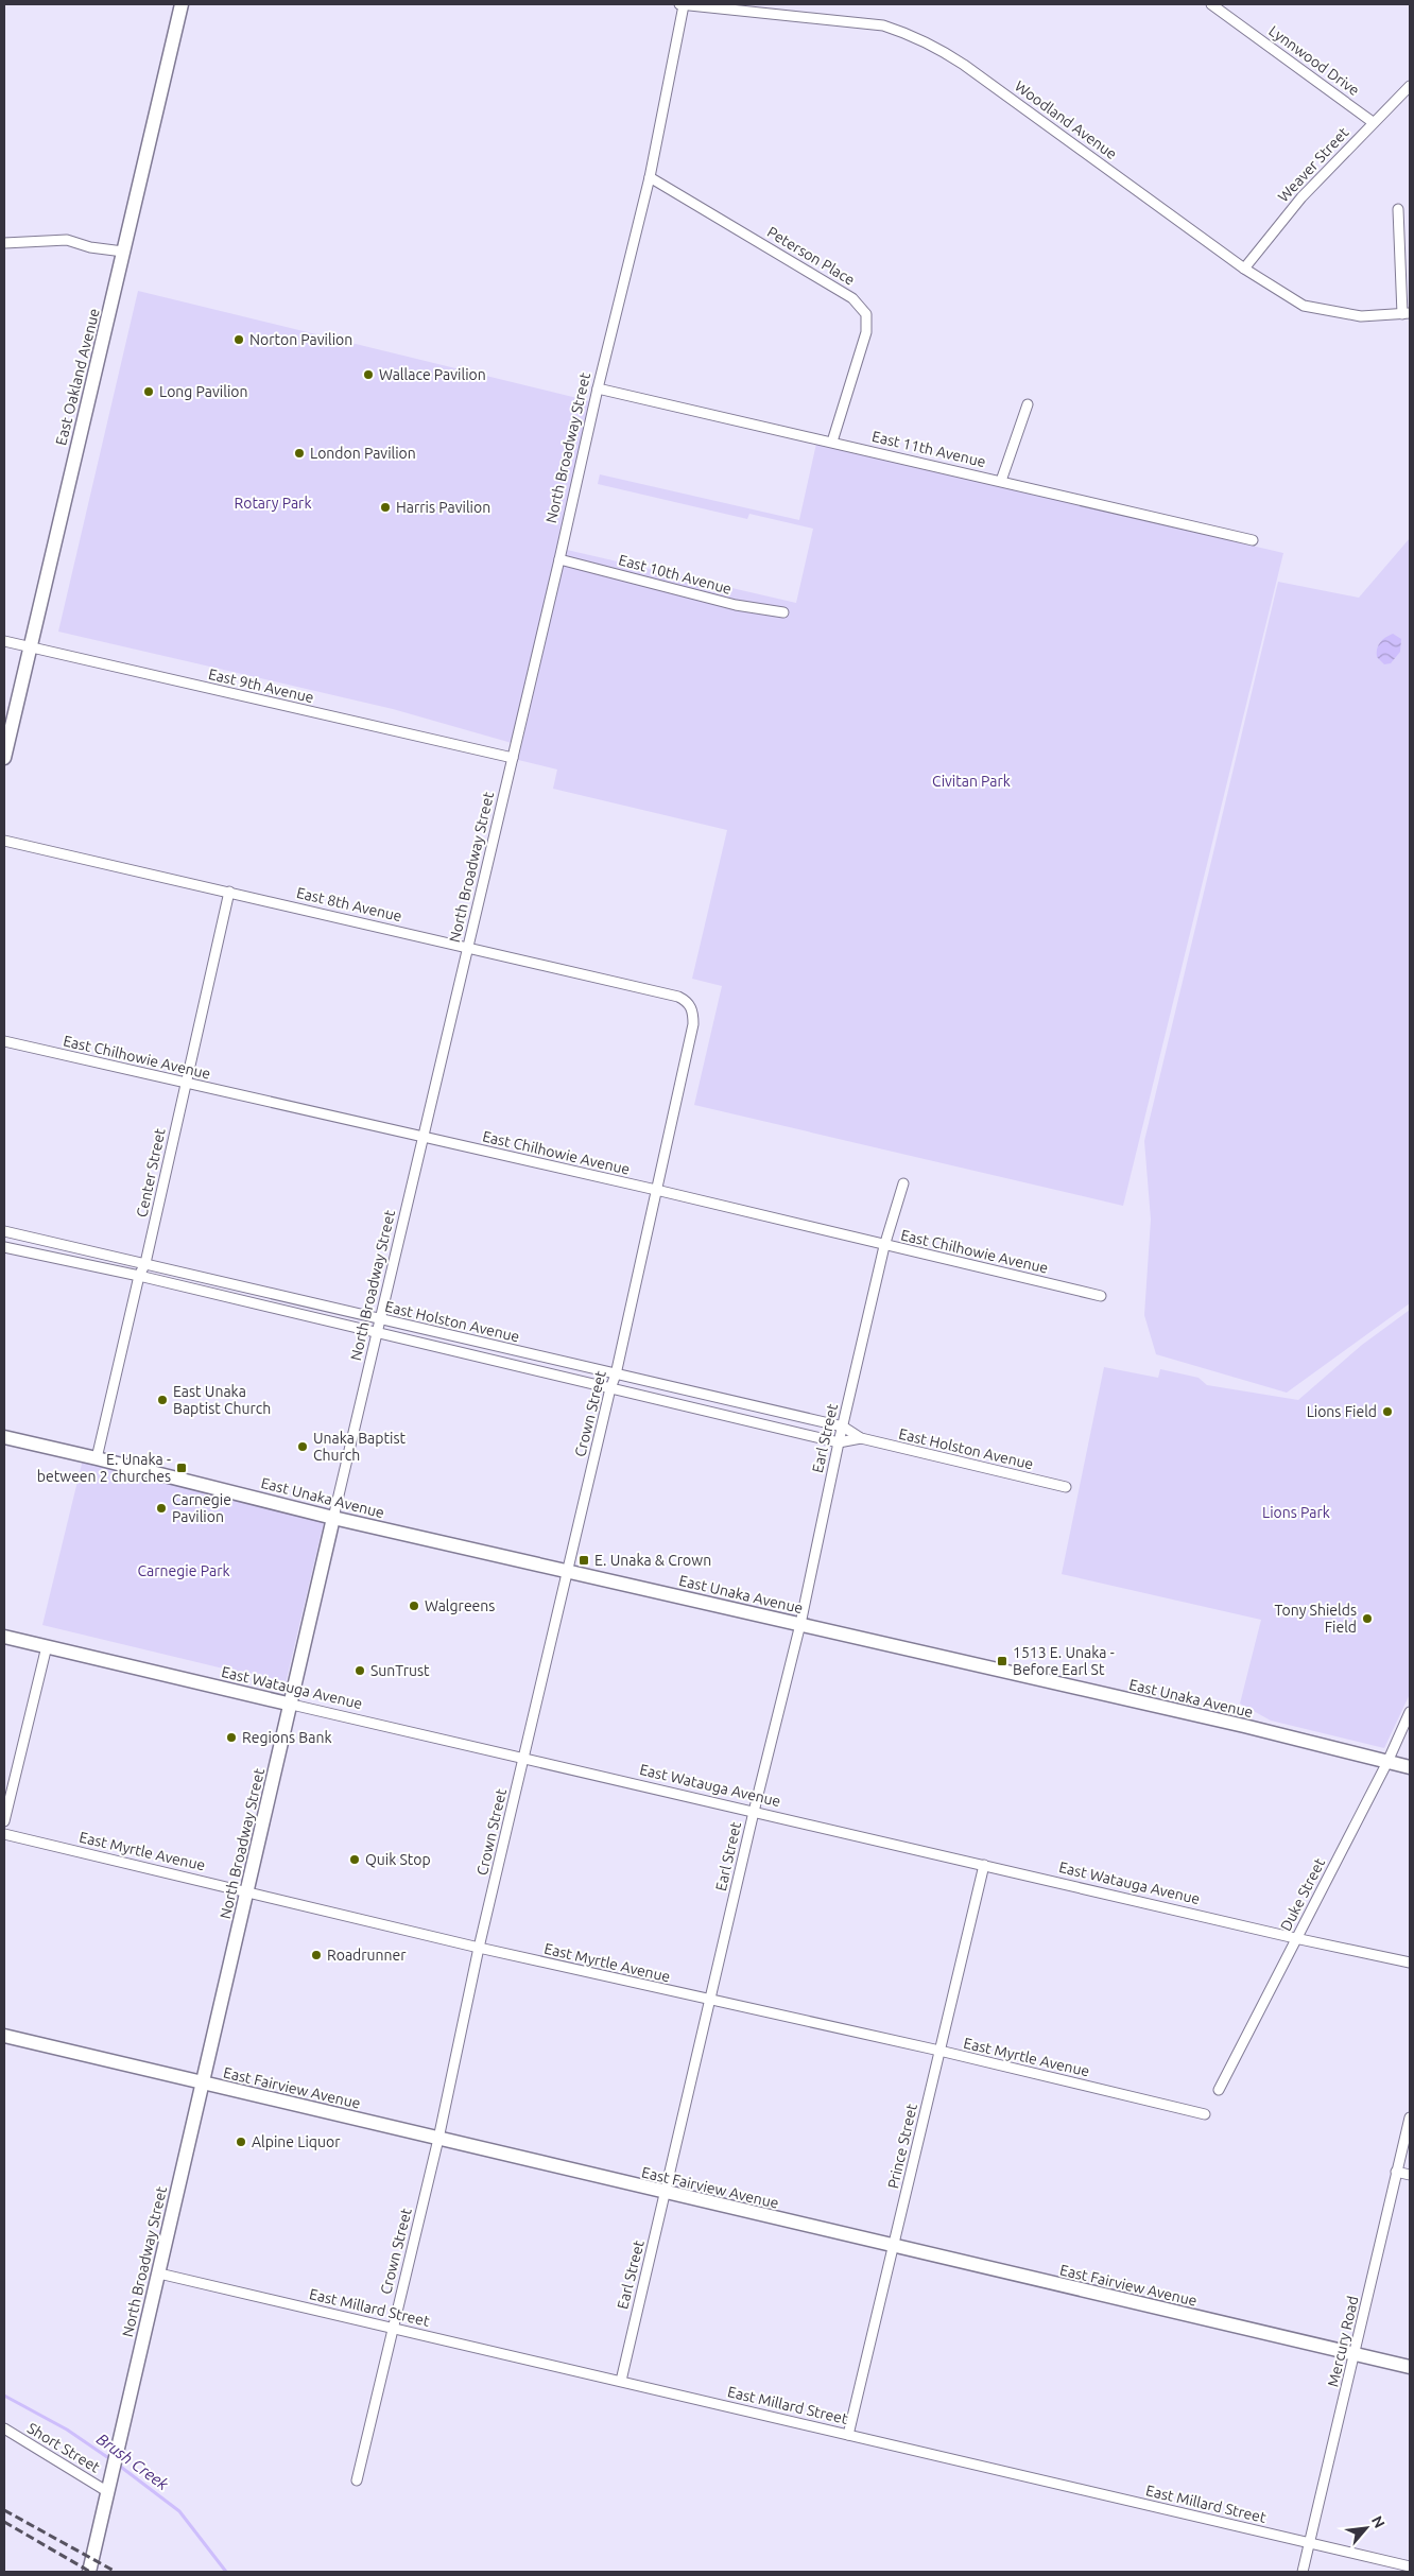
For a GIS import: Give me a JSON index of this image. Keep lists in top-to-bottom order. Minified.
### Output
{"streets":{"main road":["East Oakland Avenue","North Broadway Street","East Unaka Avenue","East Watauga Avenue","East Fairview Avenue"],"street":["Lynnwood Drive","Woodland Avenue","Weaver Street","Peterson Place","East 11th Avenue","East 10th Avenue","East 9th Avenue","East 8th Avenue","East Chilhowie Avenue","Center Street","East Holston Avenue","Crown Street","Earl Street","East Myrtle Avenue","Duke Street","Prince Street","East Millard Street","Mercury Road","Short Street"]},"crossings":[["Lynnwood Drive","Weaver Street"],["Woodland Avenue","Weaver Street"],["Woodland Avenue","North Broadway Street"],["Peterson Place","North Broadway Street"],["Peterson Place","East 11th Avenue"],["East Oakland Avenue","East 9th Avenue"],["North Broadway Street","East 11th Avenue"],["North Broadway Street","East 10th Avenue"],["North Broadway Street","East 9th Avenue"],["North Broadway Street","East 8th Avenue"],["North Broadway Street","East Chilhowie Avenue"],["North Broadway Street","East Holston Avenue"],["North Broadway Street","East Unaka Avenue"],["North Broadway Street","East Watauga Avenue"],["North Broadway Street","East Myrtle Avenue"],["North Broadway Street","East Fairview Avenue"],["North Broadway Street","East Millard Street"],["North Broadway Street","Short Street"],["East 8th Avenue","Center Street"],["East 8th Avenue","Crown Street"],["East Chilhowie Avenue","Center Street"],["East Chilhowie Avenue","Crown Street"],["East Chilhowie Avenue","Earl Street"],["Center Street","East Holston Avenue"],["Center Street","East Unaka Avenue"],["East Holston Avenue","Crown Street"],["East Holston Avenue","Earl Street"],["Crown Street","East Unaka Avenue"],["Crown Street","East Watauga Avenue"],["Crown Street","East Myrtle Avenue"],["Crown Street","East Fairview Avenue"],["Crown Street","East Millard Street"],["Earl Street","East Unaka Avenue"],["Earl Street","East Watauga Avenue"],["Earl Street","East Myrtle Avenue"],["Earl Street","East Fairview Avenue"],["Earl Street","East Millard Street"],["East Unaka Avenue","Duke Street"],["East Watauga Avenue","Duke Street"],["East Watauga Avenue","Prince Street"],["East Myrtle Avenue","Prince Street"],["East Fairview Avenue","Prince Street"],["East Fairview Avenue","Mercury Road"],["Prince Street","East Millard Street"],["East Millard Street","Mercury Road"]],"water":["Brush Creek"],"parks":["Rotary Park","Civitan Park","Lions Park","Carnegie Park"],"places":{"other":["Norton Pavilion","Wallace Pavilion","Long Pavilion","London Pavilion","Harris Pavilion","East Unaka Baptist Church","Lions Field","Unaka Baptist Church","Carnegie Pavilion","Walgreens","Tony Shields Field","SunTrust","Regions Bank","Quik Stop","Roadrunner","Alpine Liquor"],"transit":["E. Unaka - between 2 churches","E. Unaka & Crown","1513 E. Unaka - Before Earl St"]},"north":"top right"}
